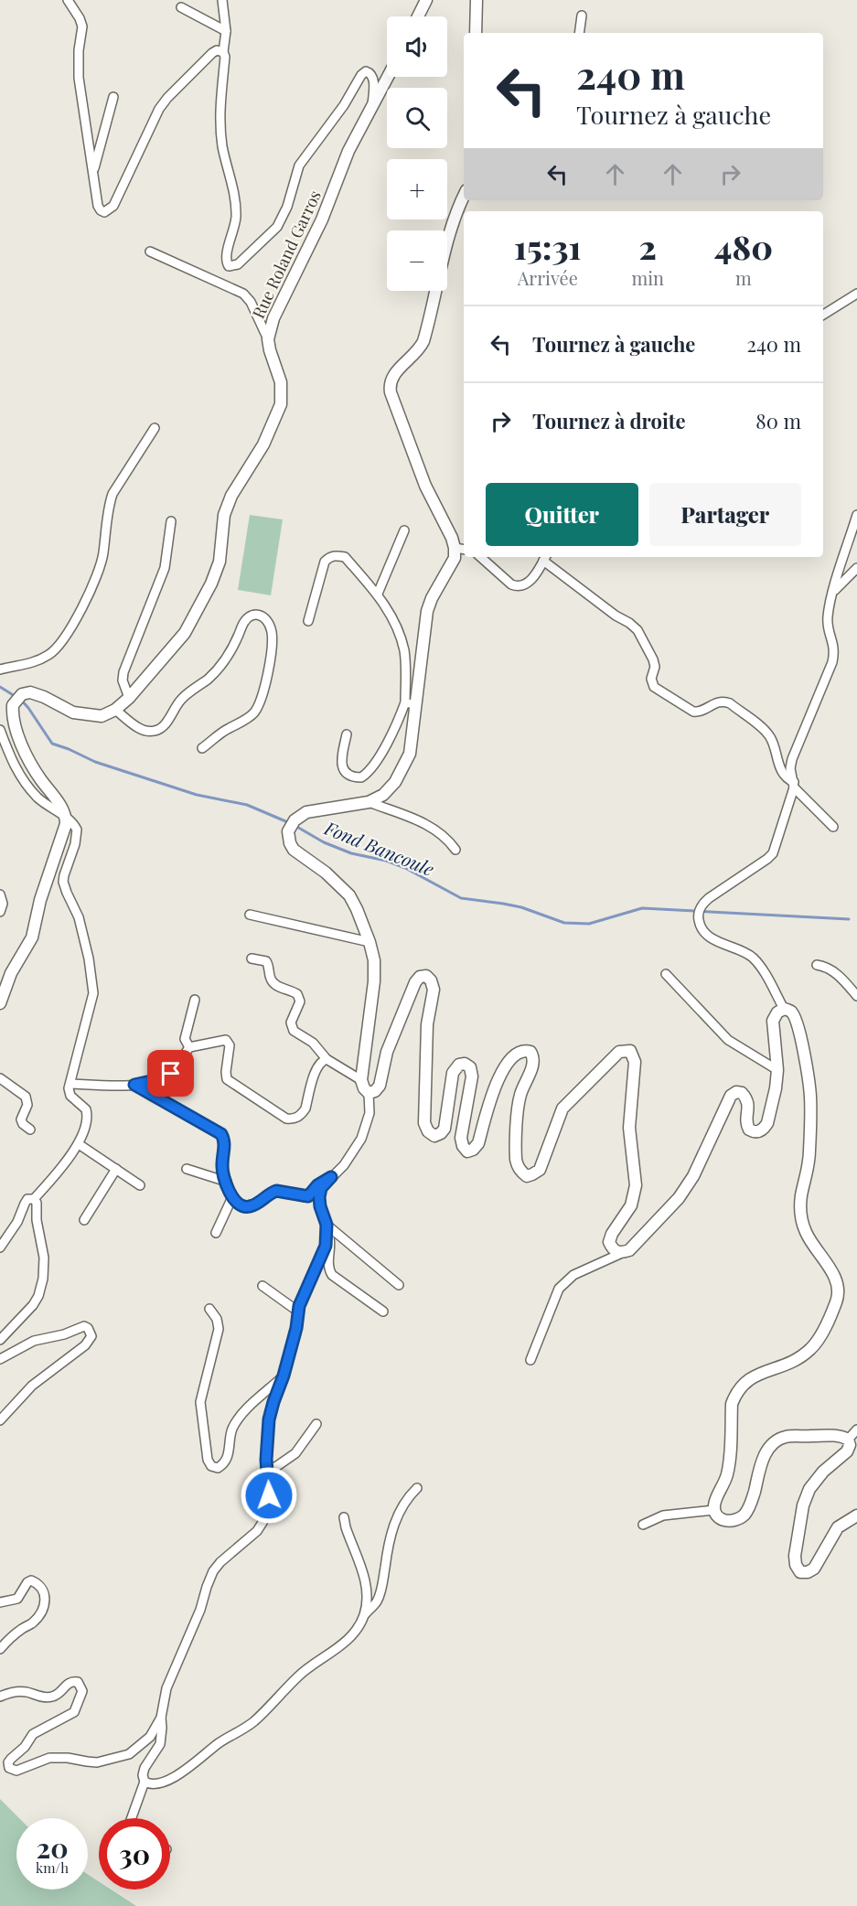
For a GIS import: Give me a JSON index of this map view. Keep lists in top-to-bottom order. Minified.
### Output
{"streets":{"main road":["Rue Roland Garros"]},"water":["Fond Bancoule"],"page":{"map_buttons":["+","−"],"turn":["240 m","Tournez à gauche"],"eta":["15:31","Arrivée","2","min","480","m"],"list":[{"name":"Tournez à gauche","value":"240 m"},{"name":"Tournez à droite","value":"80 m"}],"buttons":["Quitter","Partager"],"speed":"20 km/h","limit":"30"}}
